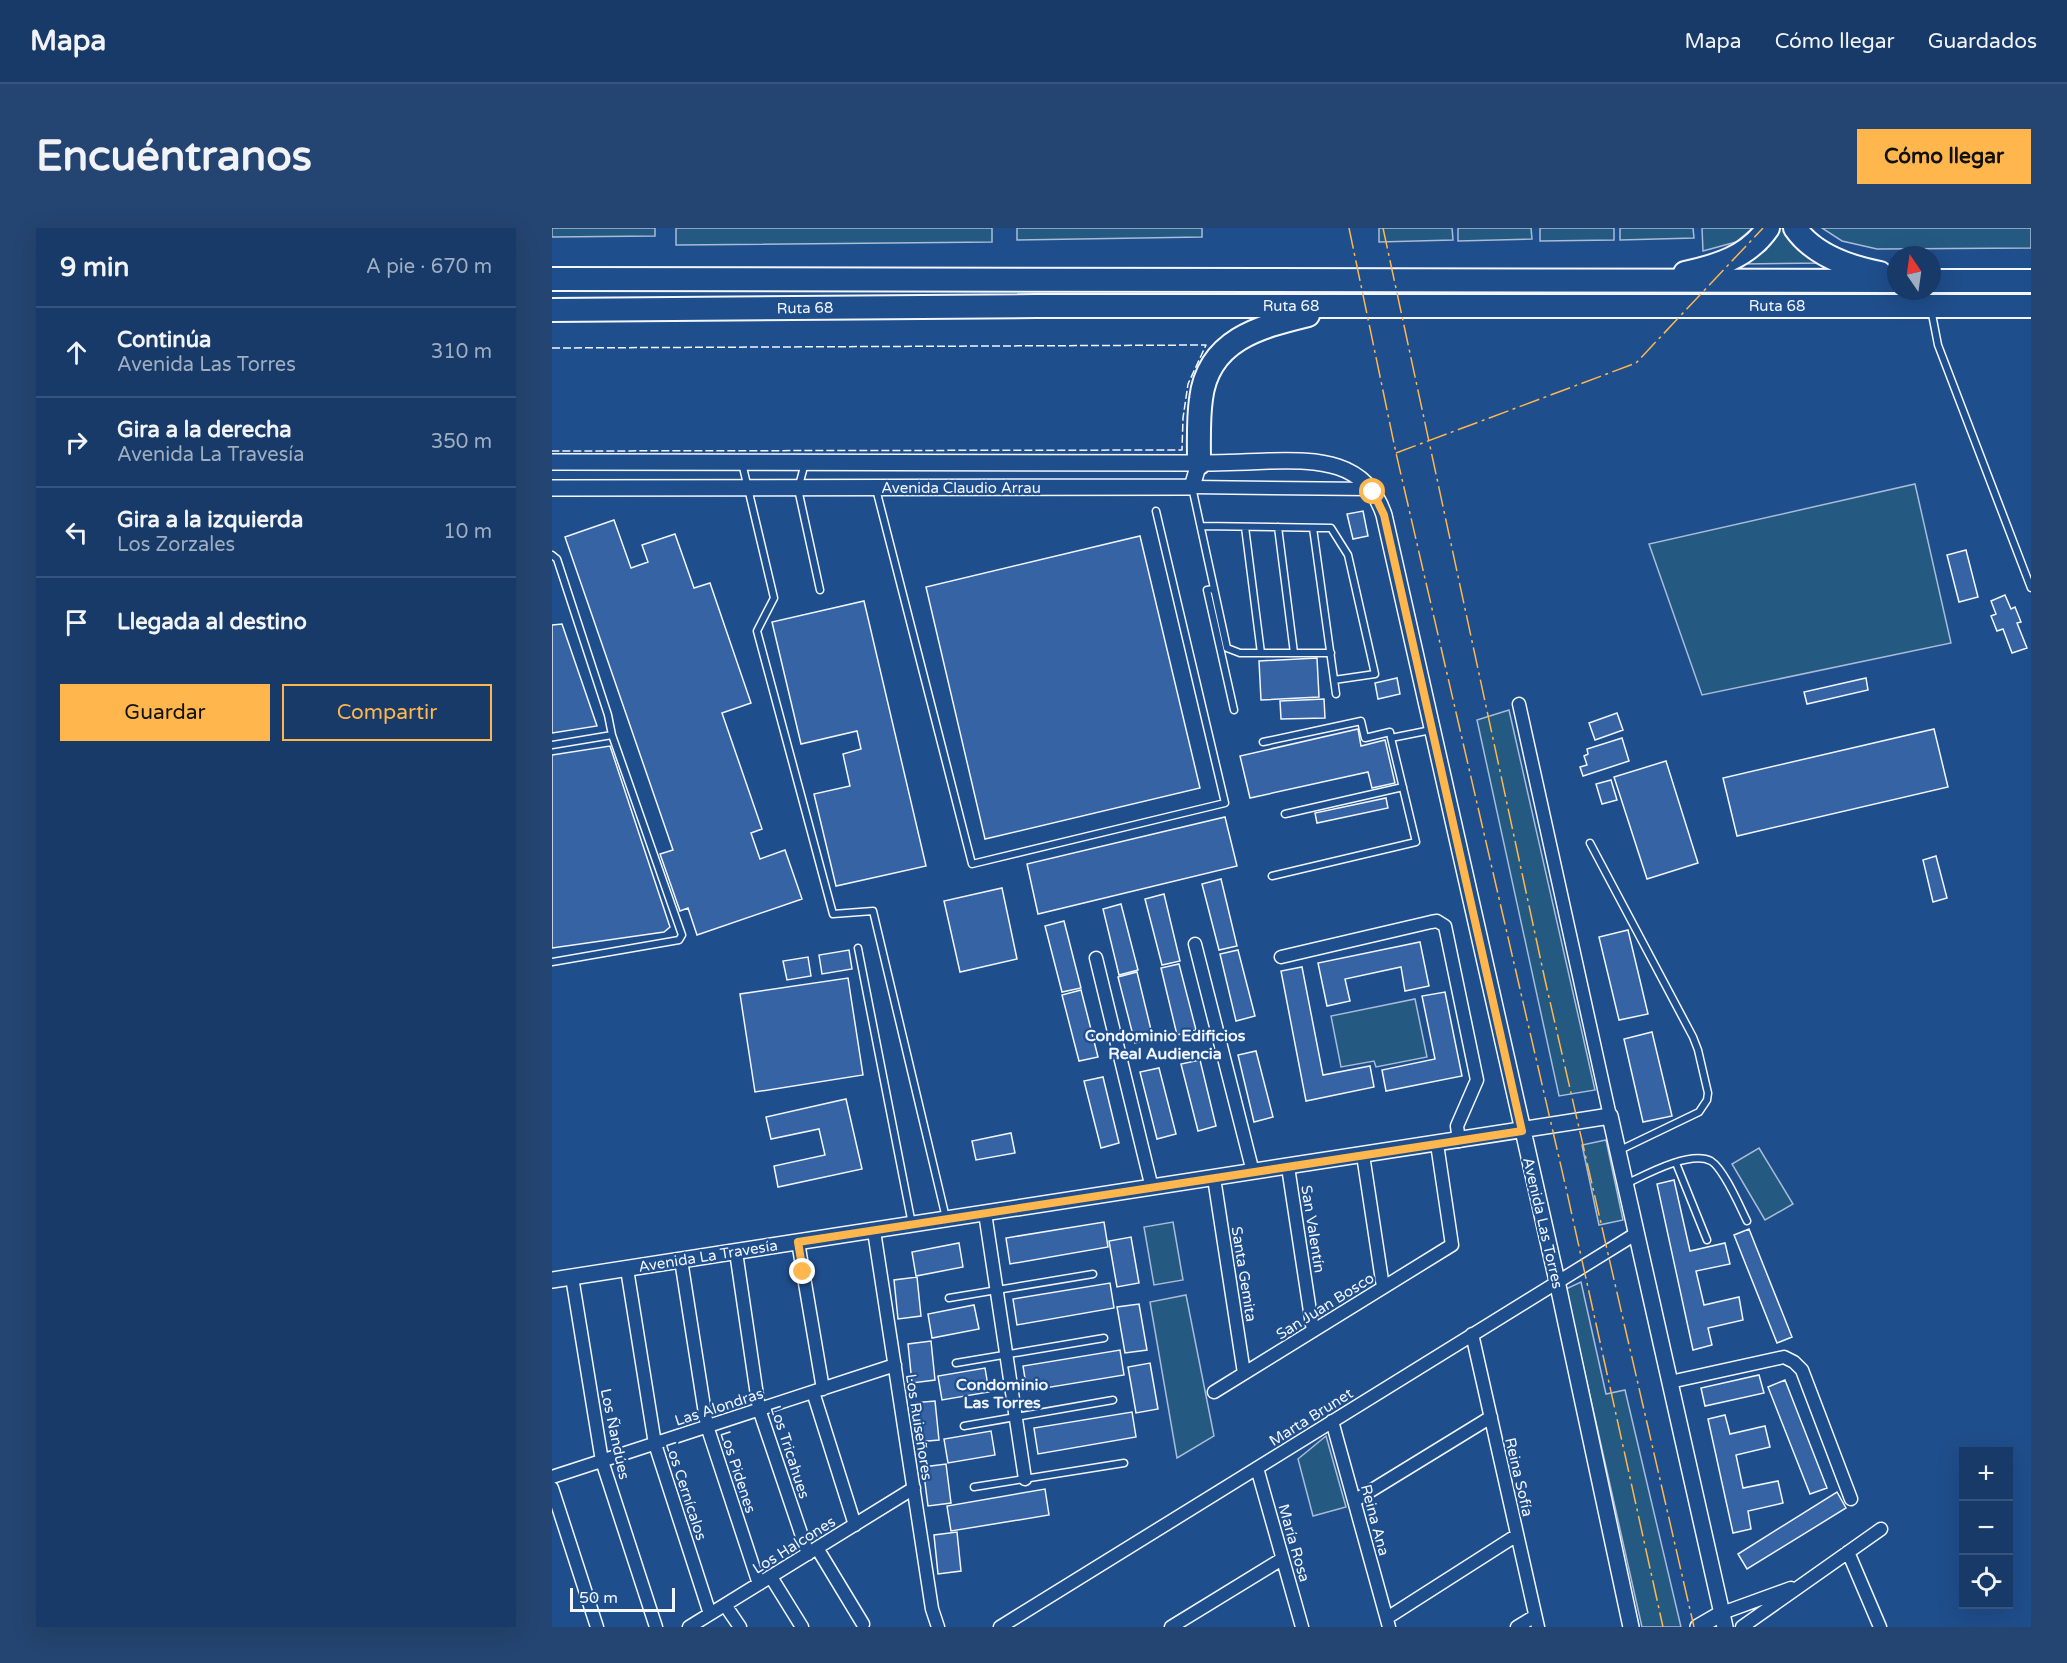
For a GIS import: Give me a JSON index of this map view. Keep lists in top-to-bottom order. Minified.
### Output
{"streets":{"highway":["Ruta 68"],"street":["Avenida Claudio Arrau","Avenida Las Torres","San Valentín","Avenida La Travesía","Santa Gemita","San Juan Bosco","Las Alondras","Marta Brunet","Los Ruiseñores","Los Ñandúes","Los Tricahues","Los Pidenes","Reina Sofía","Los Cernícalos","Reina Ana","María Rosa","Los Halcones"]},"crossings":[["Avenida Claudio Arrau","Avenida Las Torres"],["Avenida Las Torres","Avenida La Travesía"],["Avenida Las Torres","Marta Brunet"],["San Valentín","Avenida La Travesía"],["San Valentín","San Juan Bosco"],["Avenida La Travesía","Santa Gemita"],["Avenida La Travesía","San Juan Bosco"],["Avenida La Travesía","Los Ruiseñores"],["Avenida La Travesía","Los Ñandúes"],["Avenida La Travesía","Los Tricahues"],["Avenida La Travesía","Los Pidenes"],["Avenida La Travesía","Los Cernícalos"],["Santa Gemita","San Juan Bosco"],["Las Alondras","Los Ruiseñores"],["Las Alondras","Los Ñandúes"],["Las Alondras","Los Tricahues"],["Las Alondras","Los Pidenes"],["Las Alondras","Los Cernícalos"],["Marta Brunet","Reina Sofía"],["Marta Brunet","Reina Ana"],["Marta Brunet","María Rosa"],["Los Ruiseñores","Los Halcones"],["Los Tricahues","Los Halcones"],["Los Pidenes","Los Halcones"],["Los Cernícalos","Los Halcones"]],"districts":["Condominio Edificios Real Audiencia","Condominio Las Torres"],"scale_bar":"50 m","north":"top","page":{"header":"Mapa","nav":["Mapa","Cómo llegar","Guardados"],"buttons":["Cómo llegar",["Guardar","Compartir"]],"title":"Encuéntranos","heading":["9 min","A pie · 670 m"],"list":[["Continúa","Avenida Las Torres","310 m"],["Gira a la derecha","Avenida La Travesía","350 m"],["Gira a la izquierda","Los Zorzales","10 m"],"Llegada al destino"],"map_buttons":["+","−"],"scale":"50 m"}}
